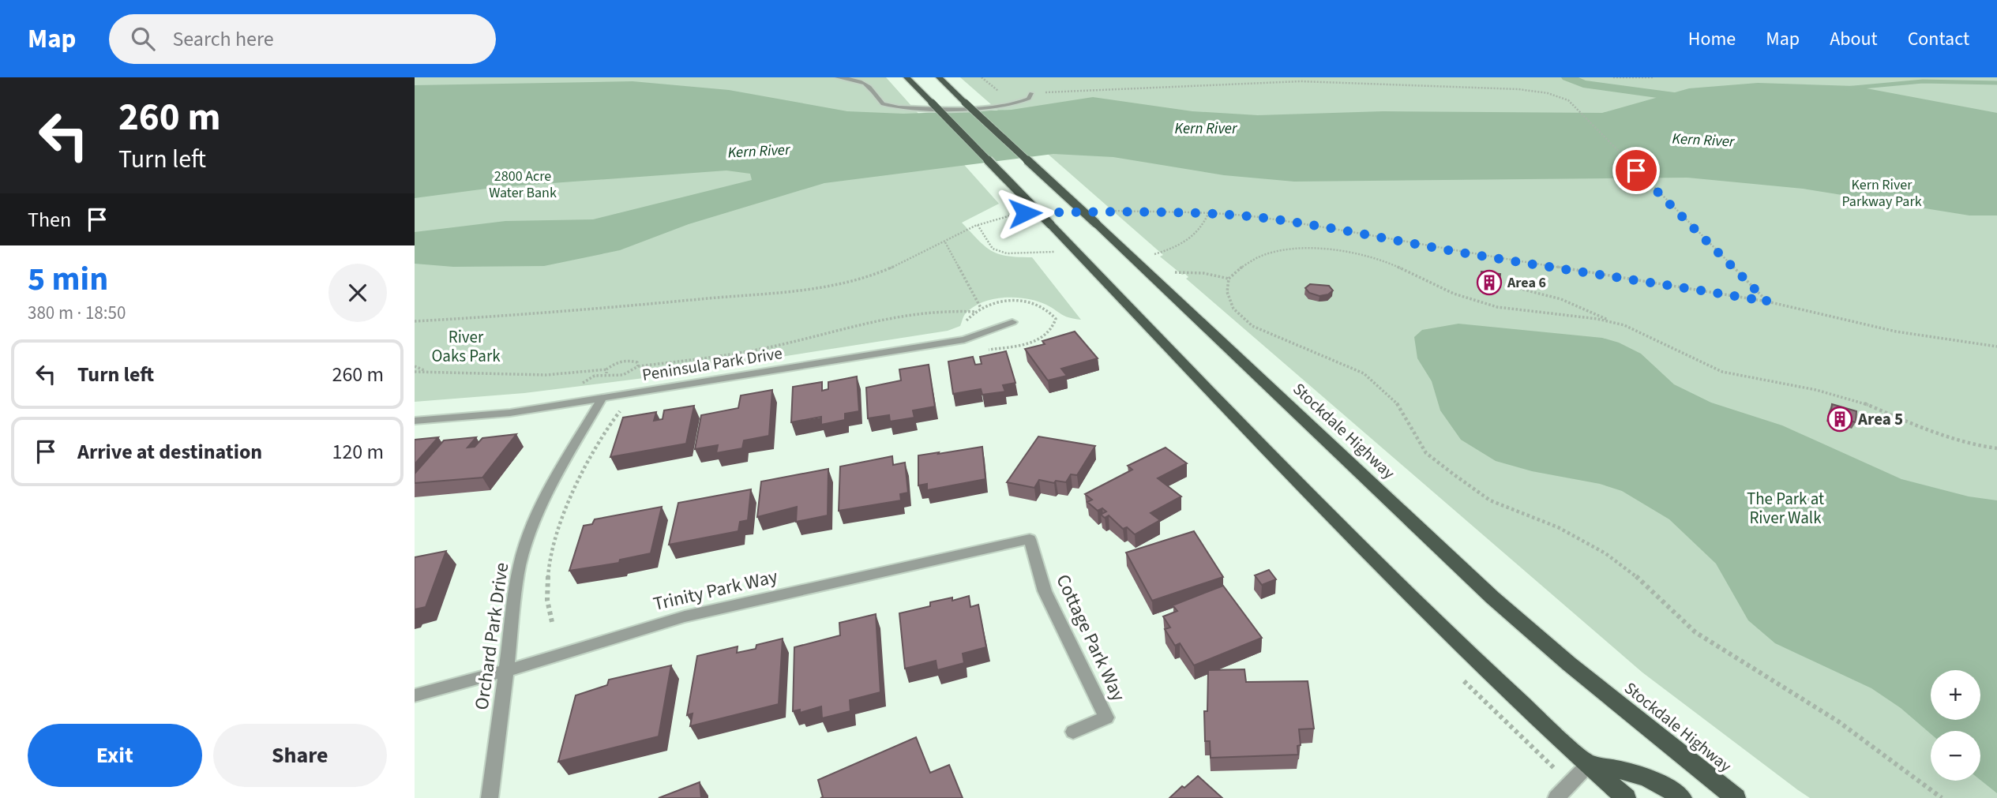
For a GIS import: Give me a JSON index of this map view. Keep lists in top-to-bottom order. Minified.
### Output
{"streets":{"main road":["Stockdale Highway"],"street":["Peninsula Park Drive","Trinity Park Way","Orchard Park Drive","Cottage Park Way"]},"crossings":[["Peninsula Park Drive","Orchard Park Drive"],["Trinity Park Way","Orchard Park Drive"],["Trinity Park Way","Cottage Park Way"]],"water":["Kern River"],"parks":["2800 Acre Water Bank","Kern River Parkway Park","River Oaks Park","The Park at River Walk"],"places":{"building":["Area 6","Area 5"]},"page":{"header":"Map","search":"Search here","nav":["Home","Map","About","Contact"],"turn":["260 m","Turn left"],"then":"Then","heading":["5 min","380 m · 18:50"],"list":[{"name":"Turn left","value":"260 m"},{"name":"Arrive at destination","value":"120 m"}],"map_buttons":["+","−"],"buttons":["Exit","Share"]}}
